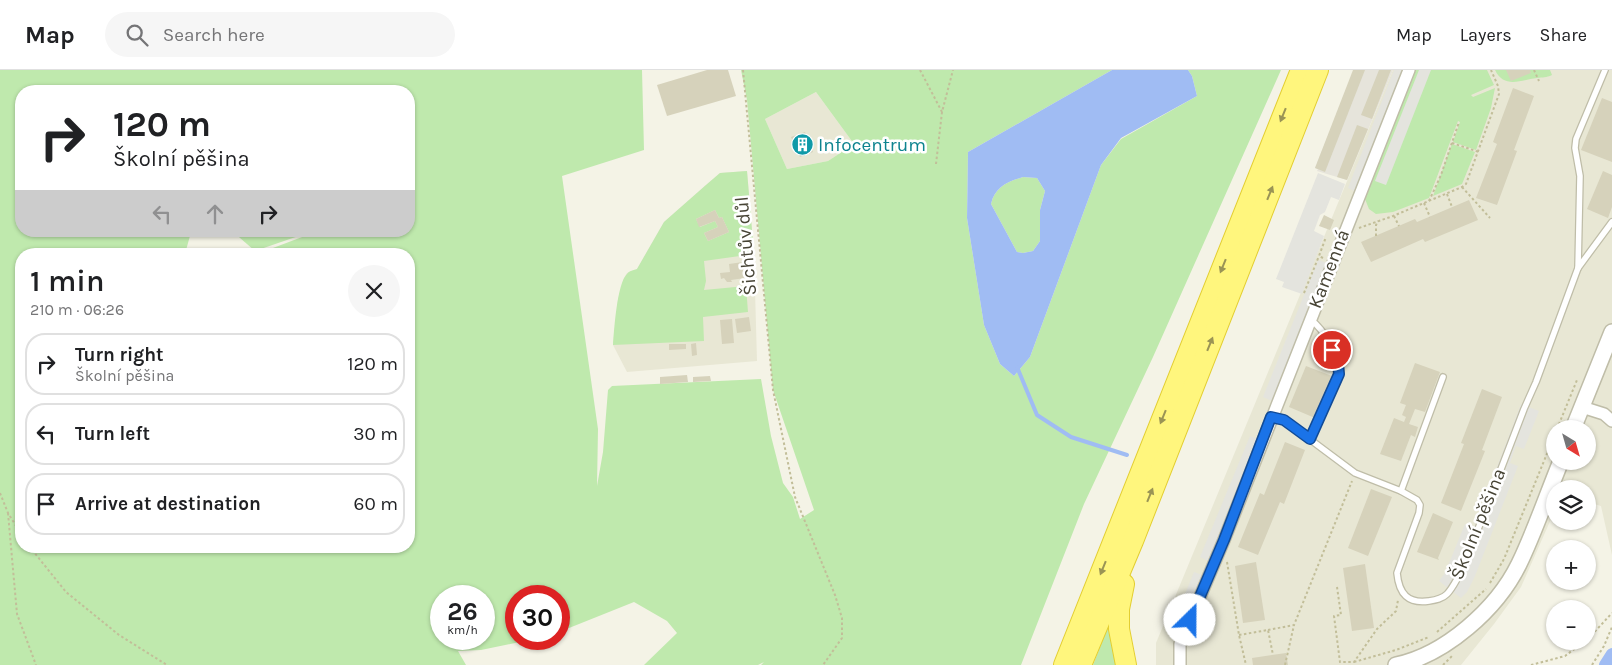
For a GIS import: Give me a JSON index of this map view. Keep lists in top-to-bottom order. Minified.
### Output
{"streets":{"street":["Kamenná"],"lane":["Školní pěšina"],"path":["Šichtův důl"]},"places":{"building":["Infocentrum"]},"north":"bottom right","page":{"header":"Map","search":"Search here","nav":["Map","Layers","Share"],"turn":["120 m","Školní pěšina"],"heading":["1 min","210 m · 06:26"],"list":[{"name":"Turn right","note":"Školní pěšina","value":"120 m"},{"name":"Turn left","value":"30 m"},{"name":"Arrive at destination","value":"60 m"}],"map_buttons":["+","−"],"speed":"26 km/h","limit":"30"}}
